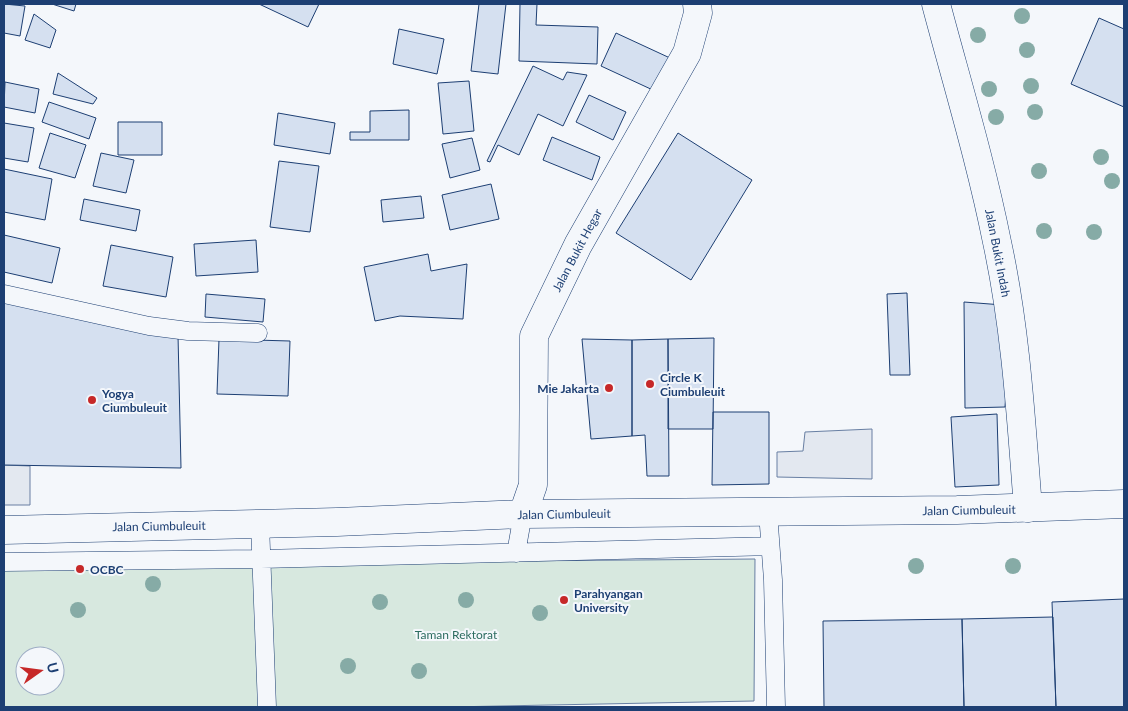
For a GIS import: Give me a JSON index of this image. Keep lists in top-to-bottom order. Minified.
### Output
{"streets":{"main road":["Jalan Bukit Hegar","Jalan Bukit Indah","Jalan Ciumbuleuit"]},"crossings":[["Jalan Bukit Hegar","Jalan Ciumbuleuit"],["Jalan Bukit Indah","Jalan Ciumbuleuit"]],"parks":["Taman Rektorat"],"places":["Circle K Ciumbuleuit","Mie Jakarta","Yogya Ciumbuleuit","OCBC","Parahyangan University"],"north":"right"}
